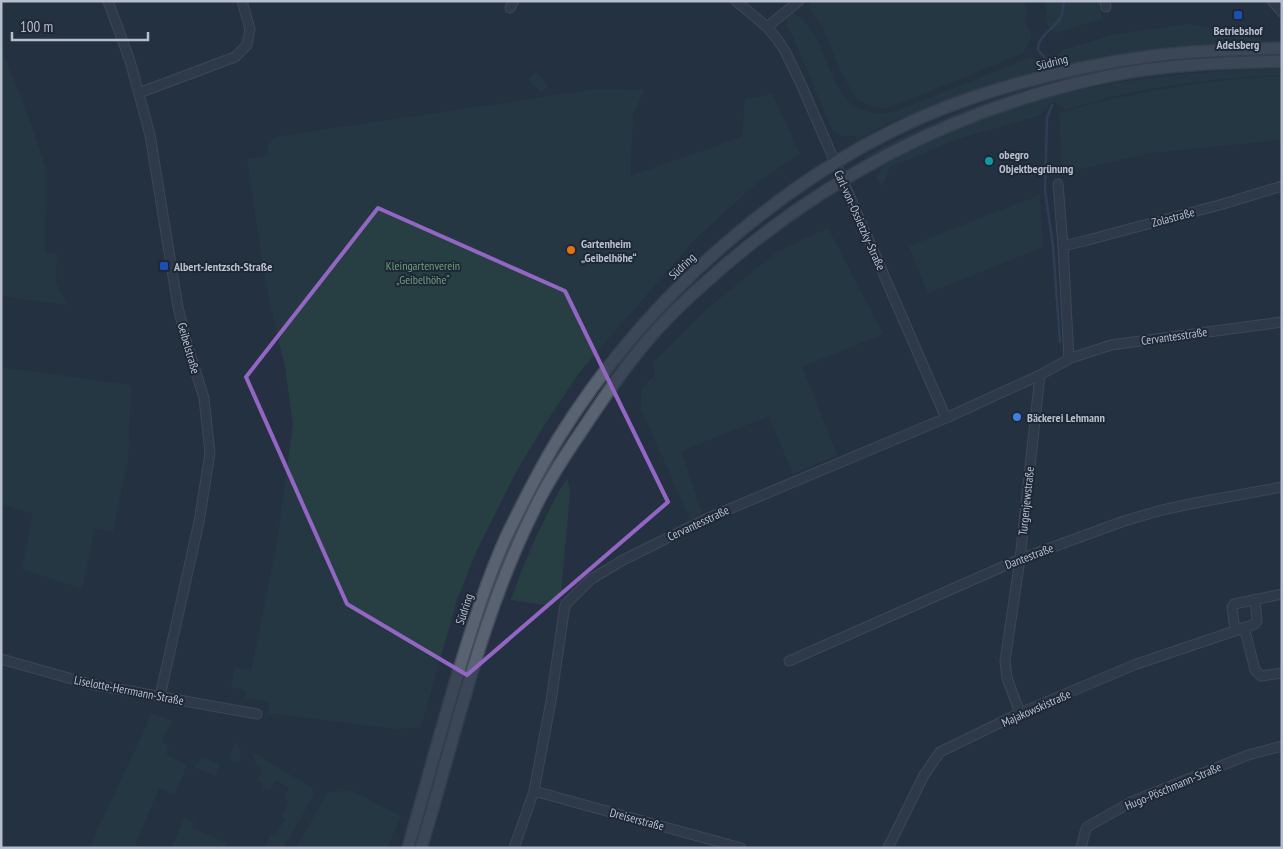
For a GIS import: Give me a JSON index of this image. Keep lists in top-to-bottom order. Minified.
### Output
{"streets":{"main road":["Südring"],"street":["Zolastraße","Carl-von-Ossietzky-Straße","Cervantesstraße","Geibelstraße","Turgenjewstraße","Dantestraße","Liselotte-Herrmann-Straße","Majakowskistraße","Hugo-Pöschmann-Straße","Dreiserstraße"]},"crossings":[["Südring","Carl-von-Ossietzky-Straße"],["Carl-von-Ossietzky-Straße","Cervantesstraße"],["Cervantesstraße","Turgenjewstraße"],["Cervantesstraße","Dreiserstraße"],["Geibelstraße","Liselotte-Herrmann-Straße"],["Turgenjewstraße","Dantestraße"],["Turgenjewstraße","Majakowskistraße"]],"parks":["Kleingartenverein „Geibelhöhe“"],"places":{"transit":["Betriebshof Adelsberg","Albert-Jentzsch-Straße"],"other":["obegro Objektbegrünung","Gartenheim „Geibelhöhe“","Bäckerei Lehmann"]},"scale_bar":"100 m"}
